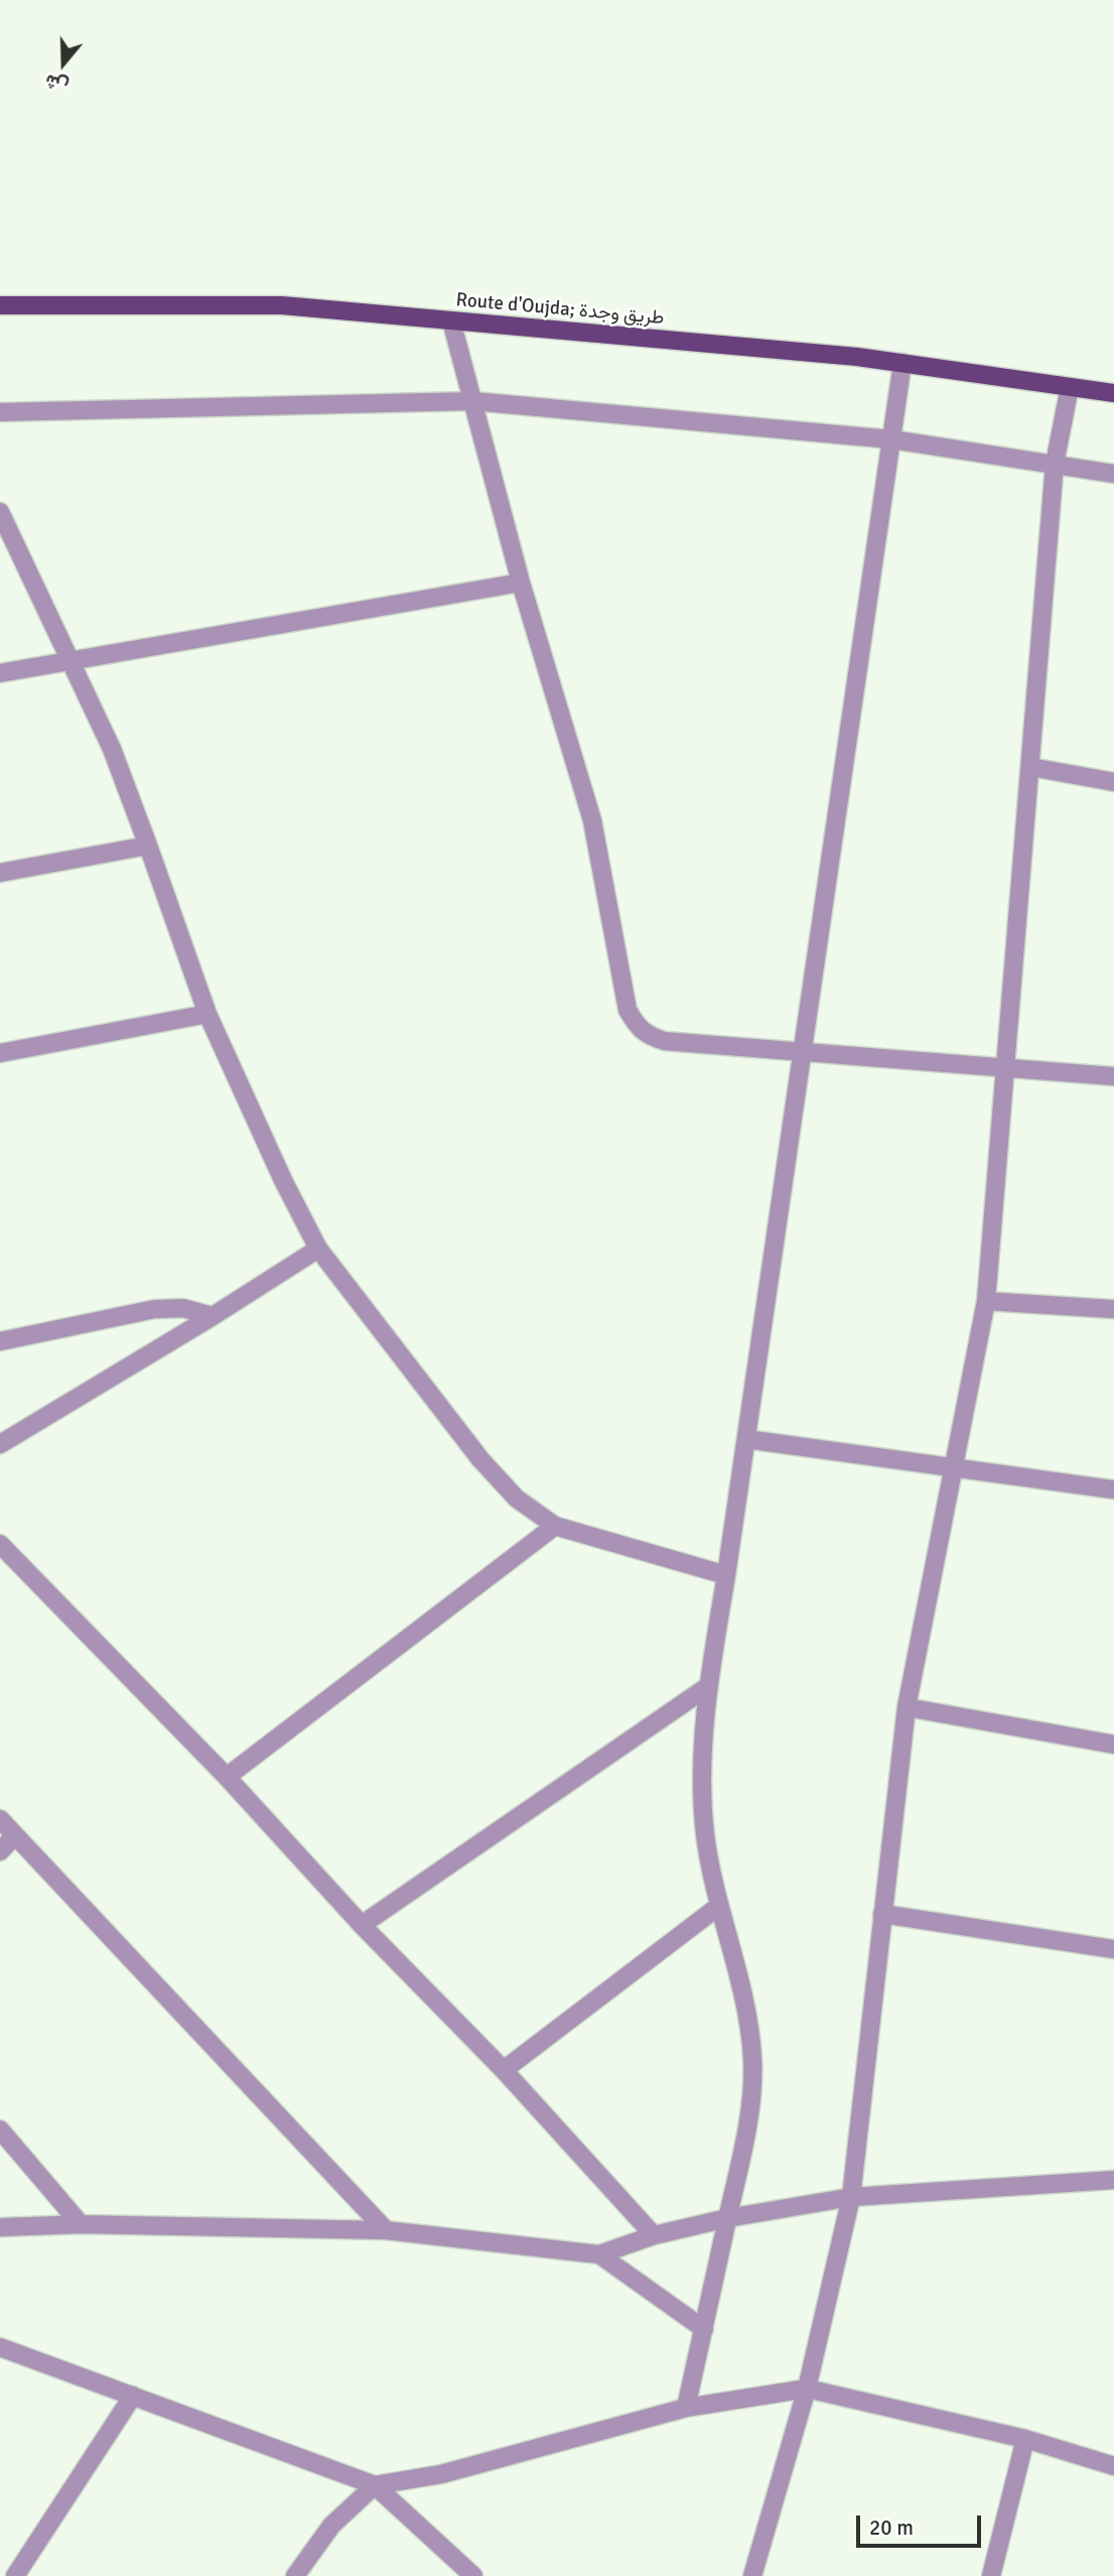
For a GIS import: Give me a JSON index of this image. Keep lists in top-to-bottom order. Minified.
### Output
{"streets":{"main road":["Route d'Oujda; طريق وجدة"]},"scale_bar":"20 m","north":"bottom"}
